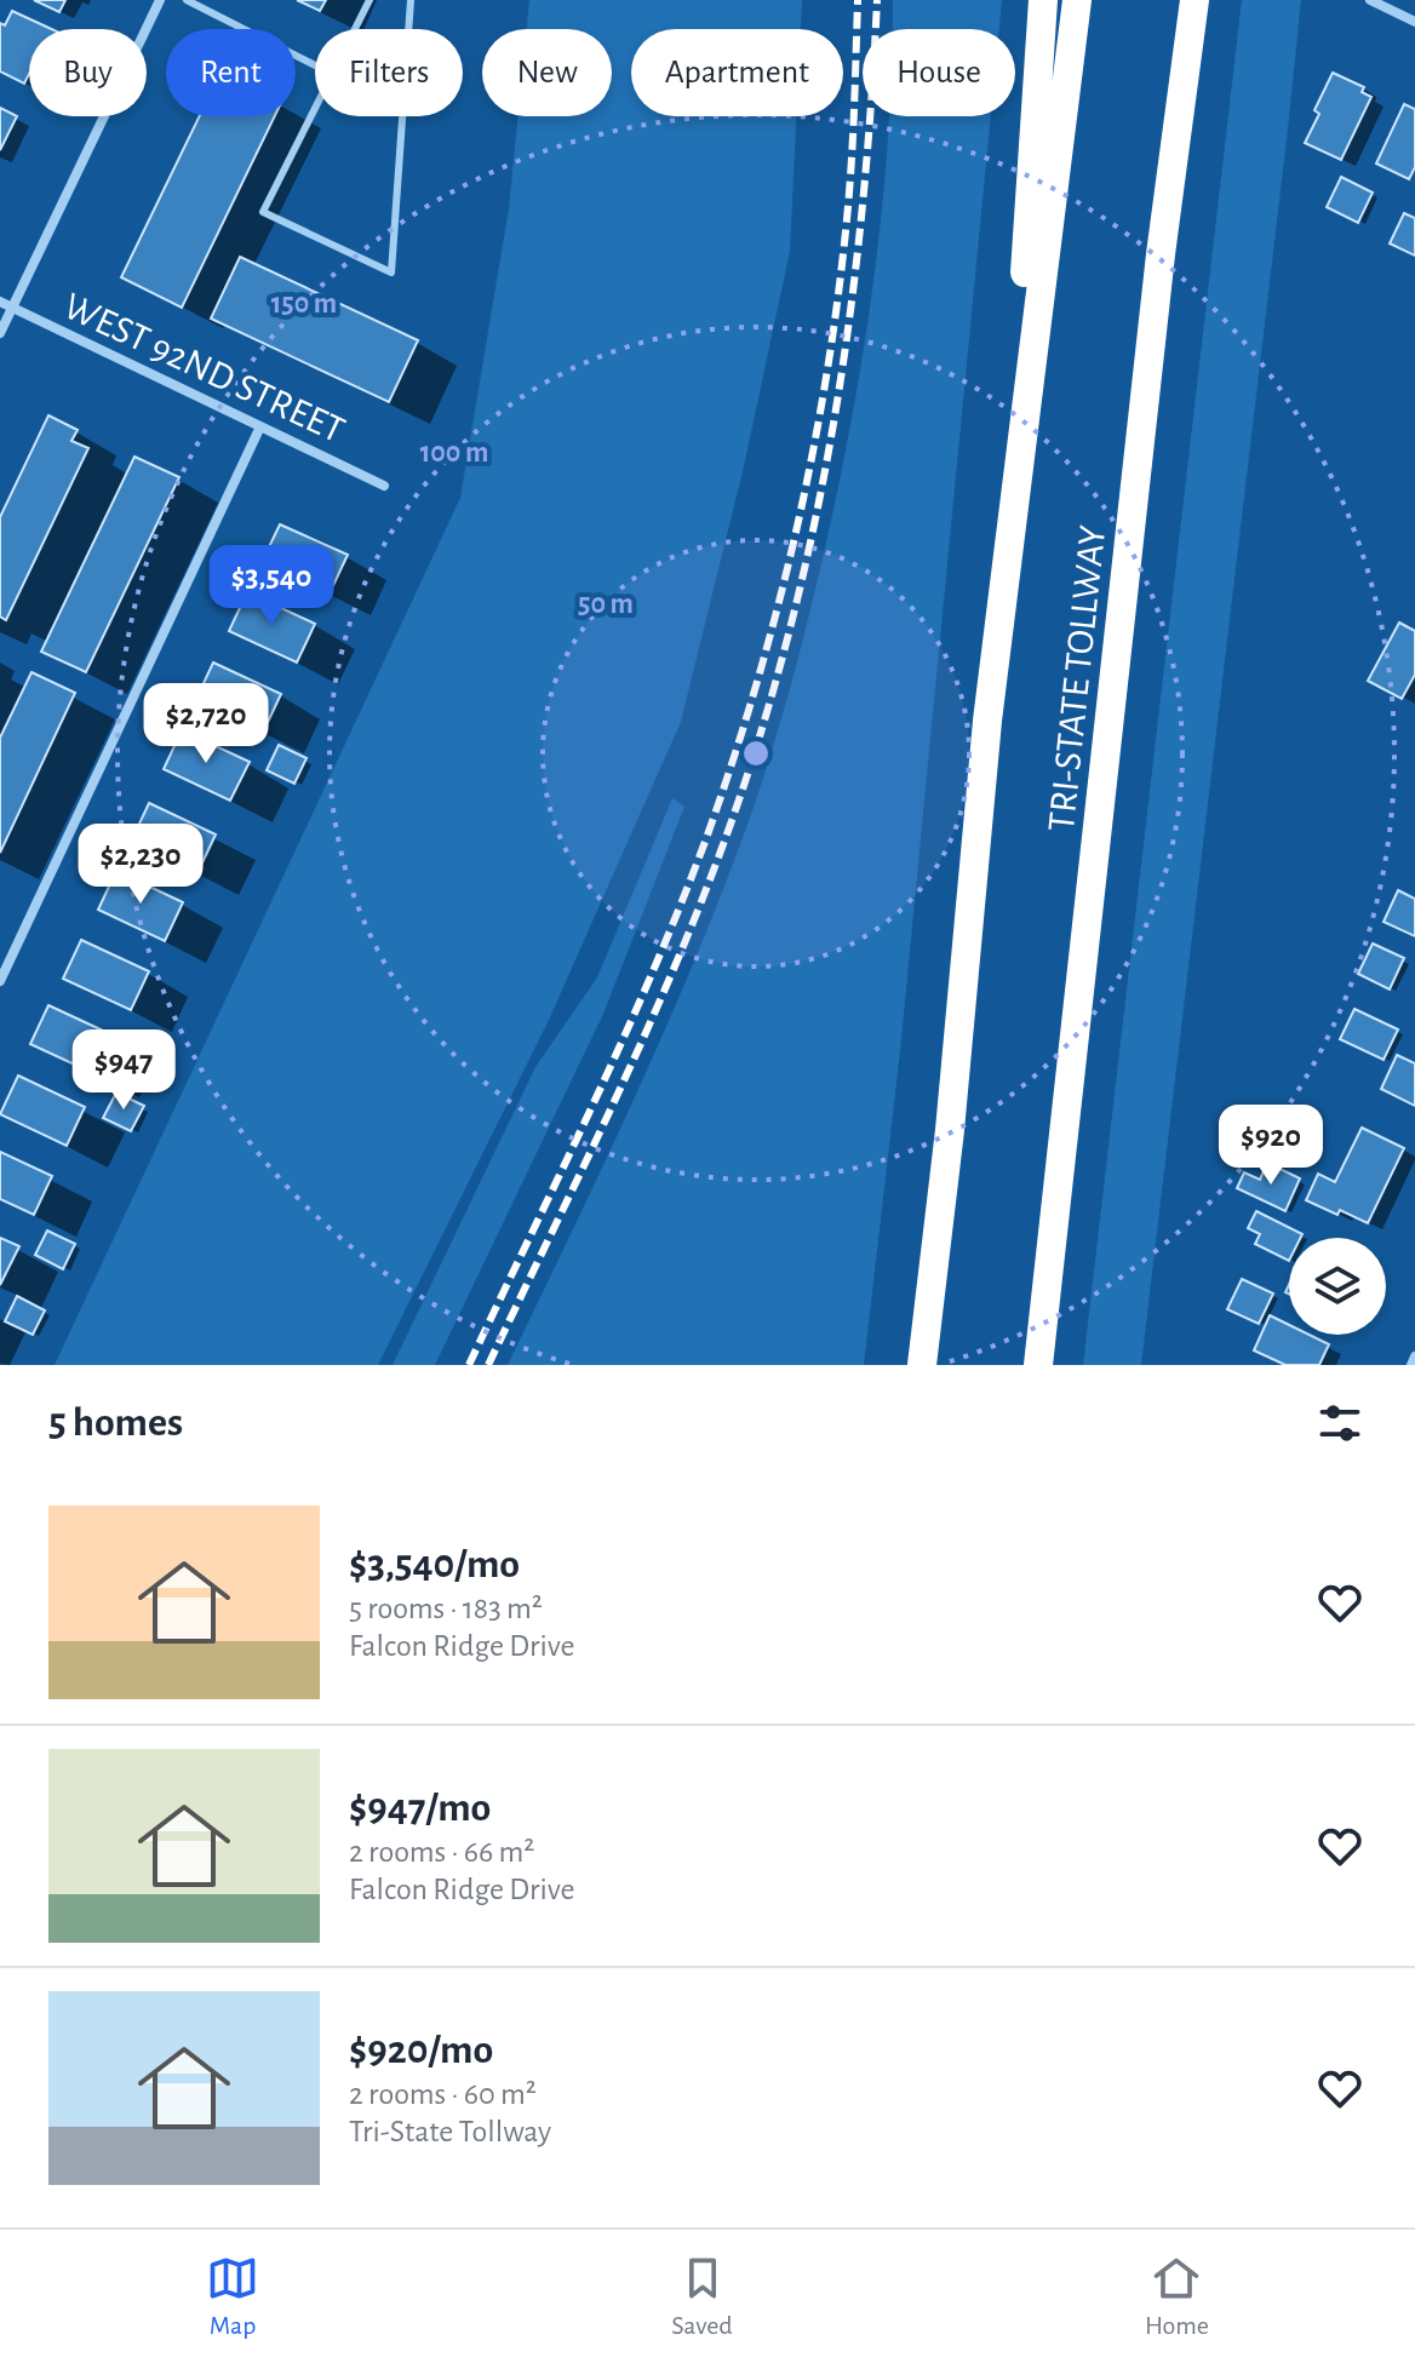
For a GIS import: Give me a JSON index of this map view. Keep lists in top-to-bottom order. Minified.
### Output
{"streets":{"highway":["TRI-STATE TOLLWAY"],"street":["WEST 92ND STREET"]},"page":{"chip":["Buy","Rent","Filters","New","Apartment","House"],"price":["$3,540","$2,720","$2,230","$947","$920"],"heading":"5 homes","list":[{"name":"$3,540/mo","note":"5 rooms · 183 m² · Falcon Ridge Drive"},{"name":"$947/mo","note":"2 rooms · 66 m² · Falcon Ridge Drive"},{"name":"$920/mo","note":"2 rooms · 60 m² · Tri-State Tollway"}],"tabs":["Map","Saved","Home"]},"rings":["150 m","100 m","50 m"]}
